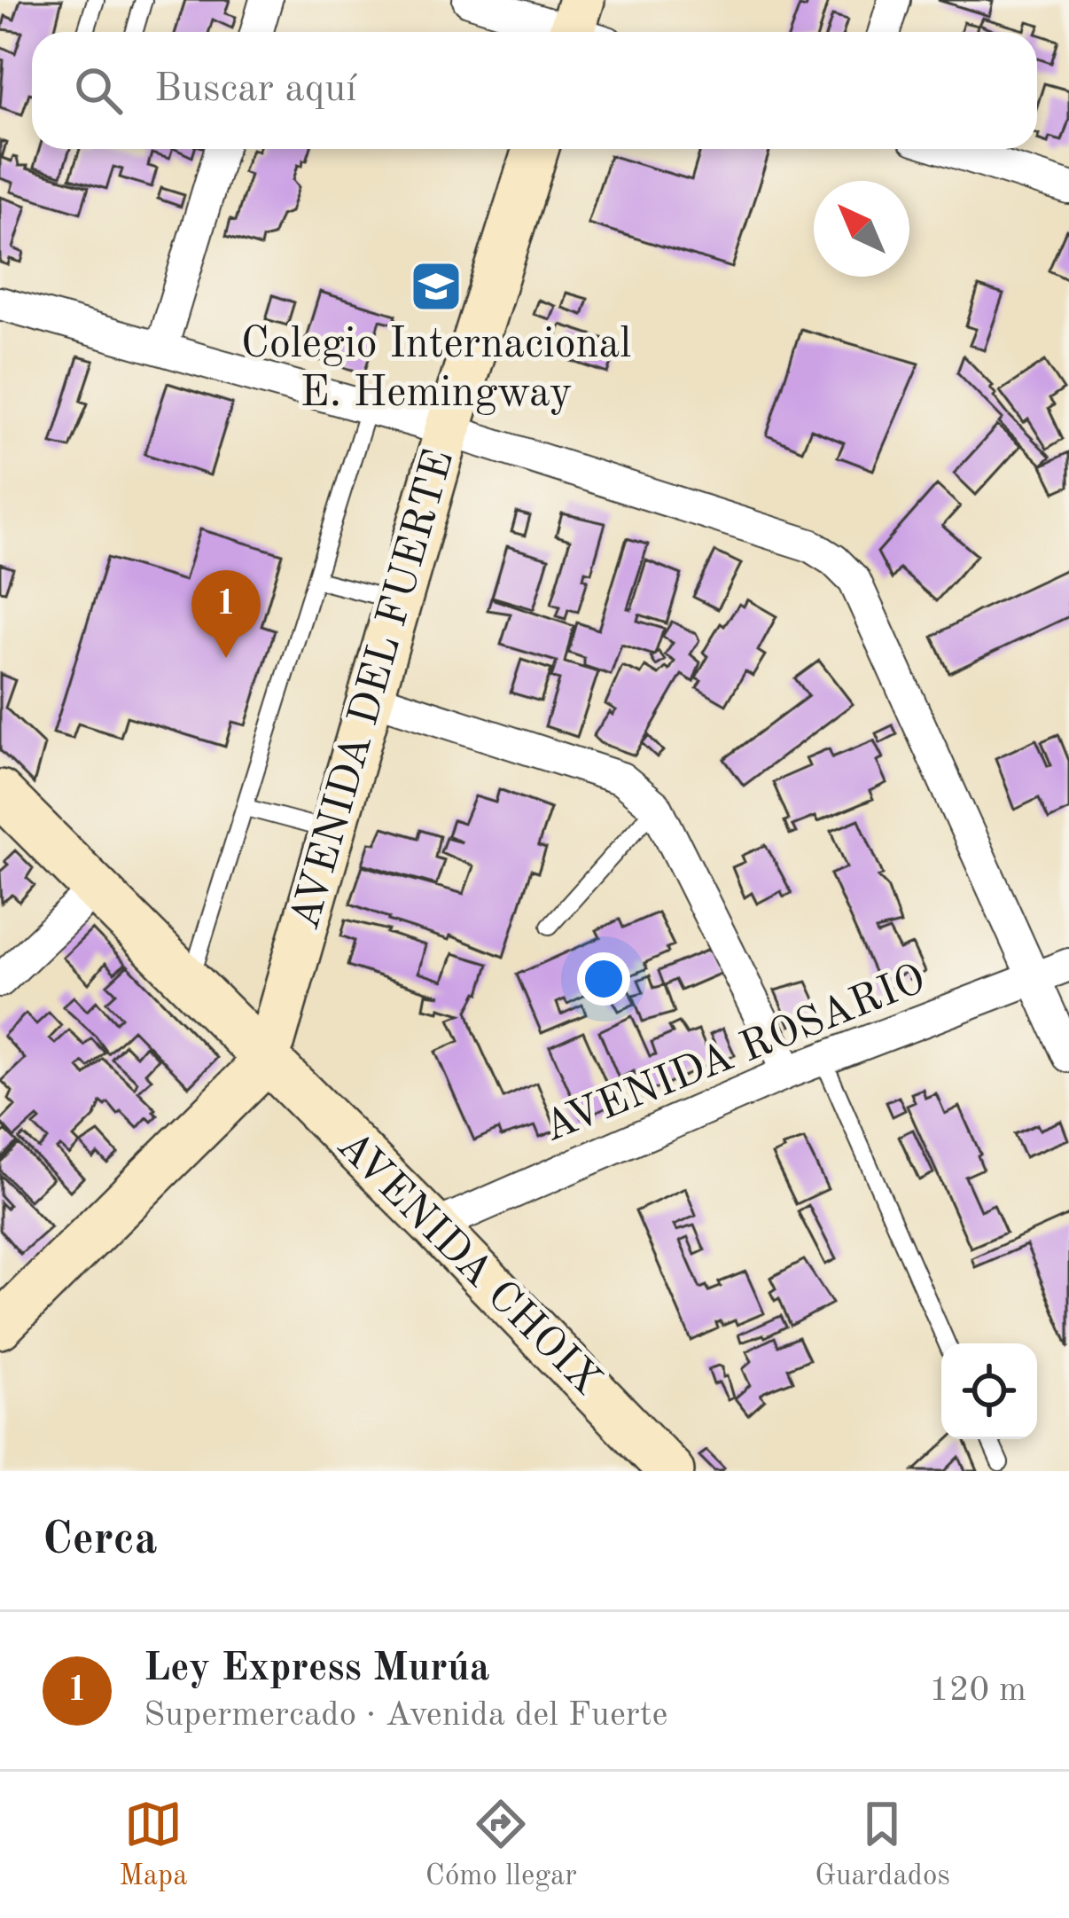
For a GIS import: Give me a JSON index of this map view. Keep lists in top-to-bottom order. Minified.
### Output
{"streets":{"street":["AVENIDA DEL FUERTE","AVENIDA ROSARIO","AVENIDA CHOIX"]},"crossings":[["AVENIDA DEL FUERTE","AVENIDA CHOIX"],["AVENIDA ROSARIO","AVENIDA CHOIX"]],"places":{"school or university":["Colegio Internacional E. Hemingway"]},"north":"top left","page":{"search":"Buscar aquí","pins":"1","heading":"Cerca","list":[{"mark":"1","name":"Ley Express Murúa","note":"Supermercado · Avenida del Fuerte","value":"120 m"}],"nav":["Mapa","Cómo llegar","Guardados"]}}
